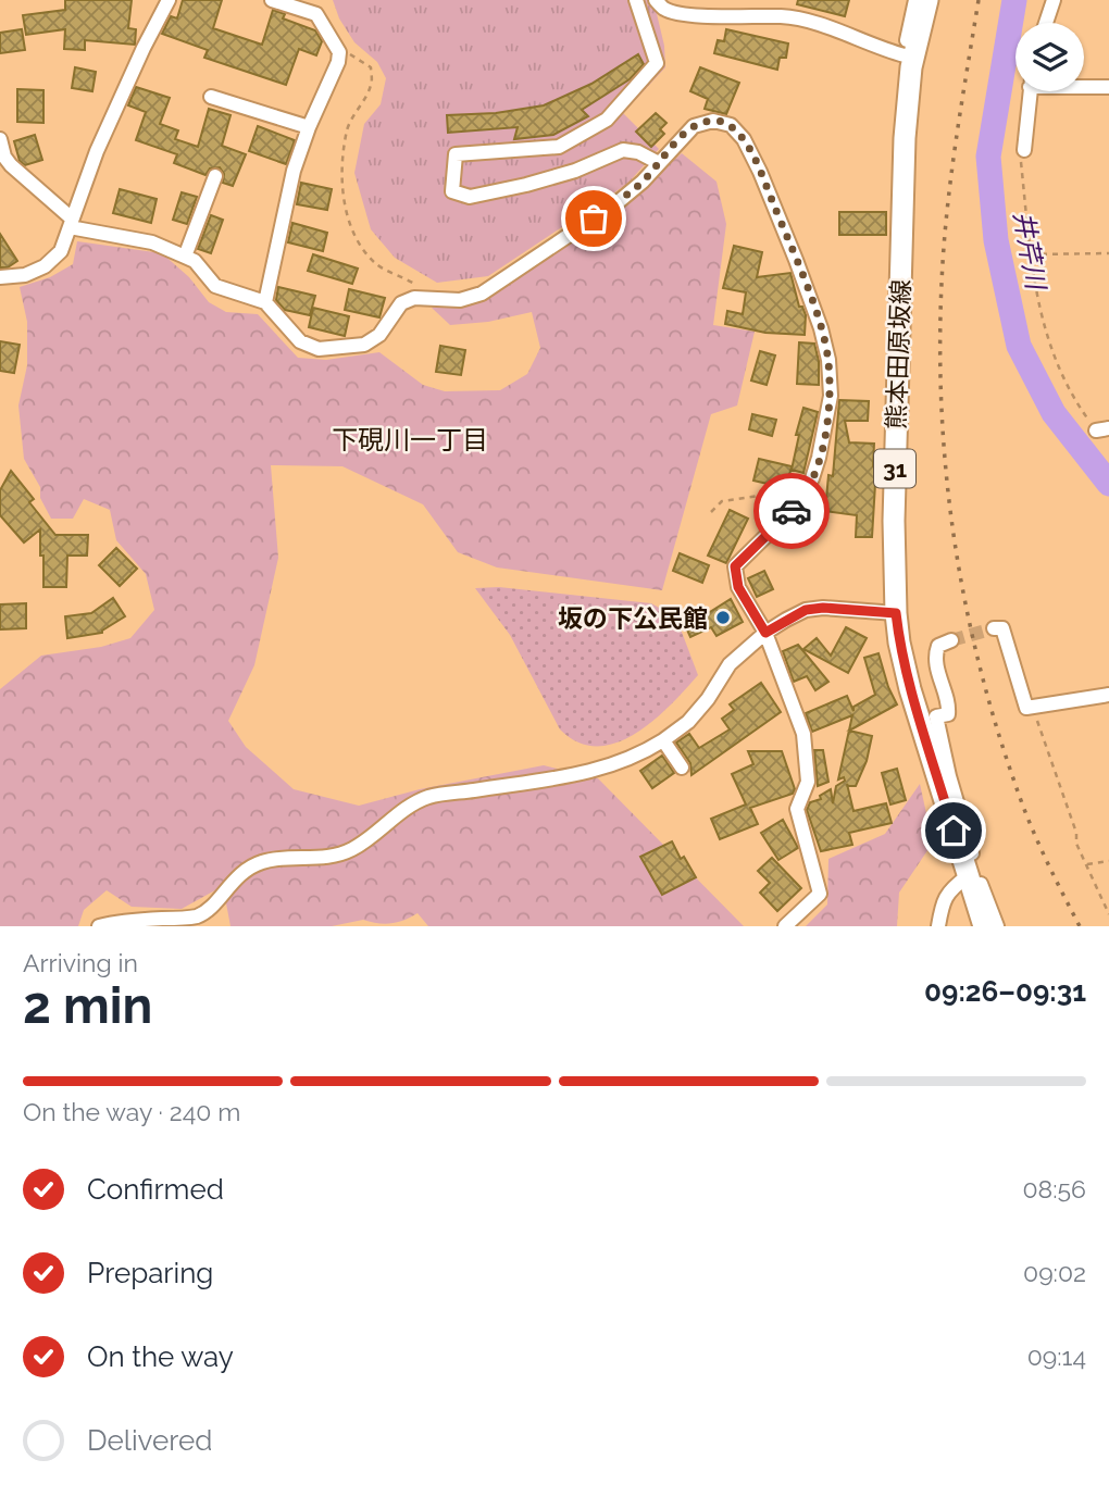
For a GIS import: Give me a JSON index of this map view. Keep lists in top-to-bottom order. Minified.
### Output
{"streets":{"main road":["熊本田原坂線","31"]},"districts":["下硯川一丁目"],"water":["井芹川"],"places":["坂の下公民館"],"page":{"heading":["2 min","Arriving in","09:26–09:31"],"bar":"On the way · 240 m","list":[["Confirmed","08:56"],["Preparing","09:02"],["On the way","09:14"],"Delivered"]}}
